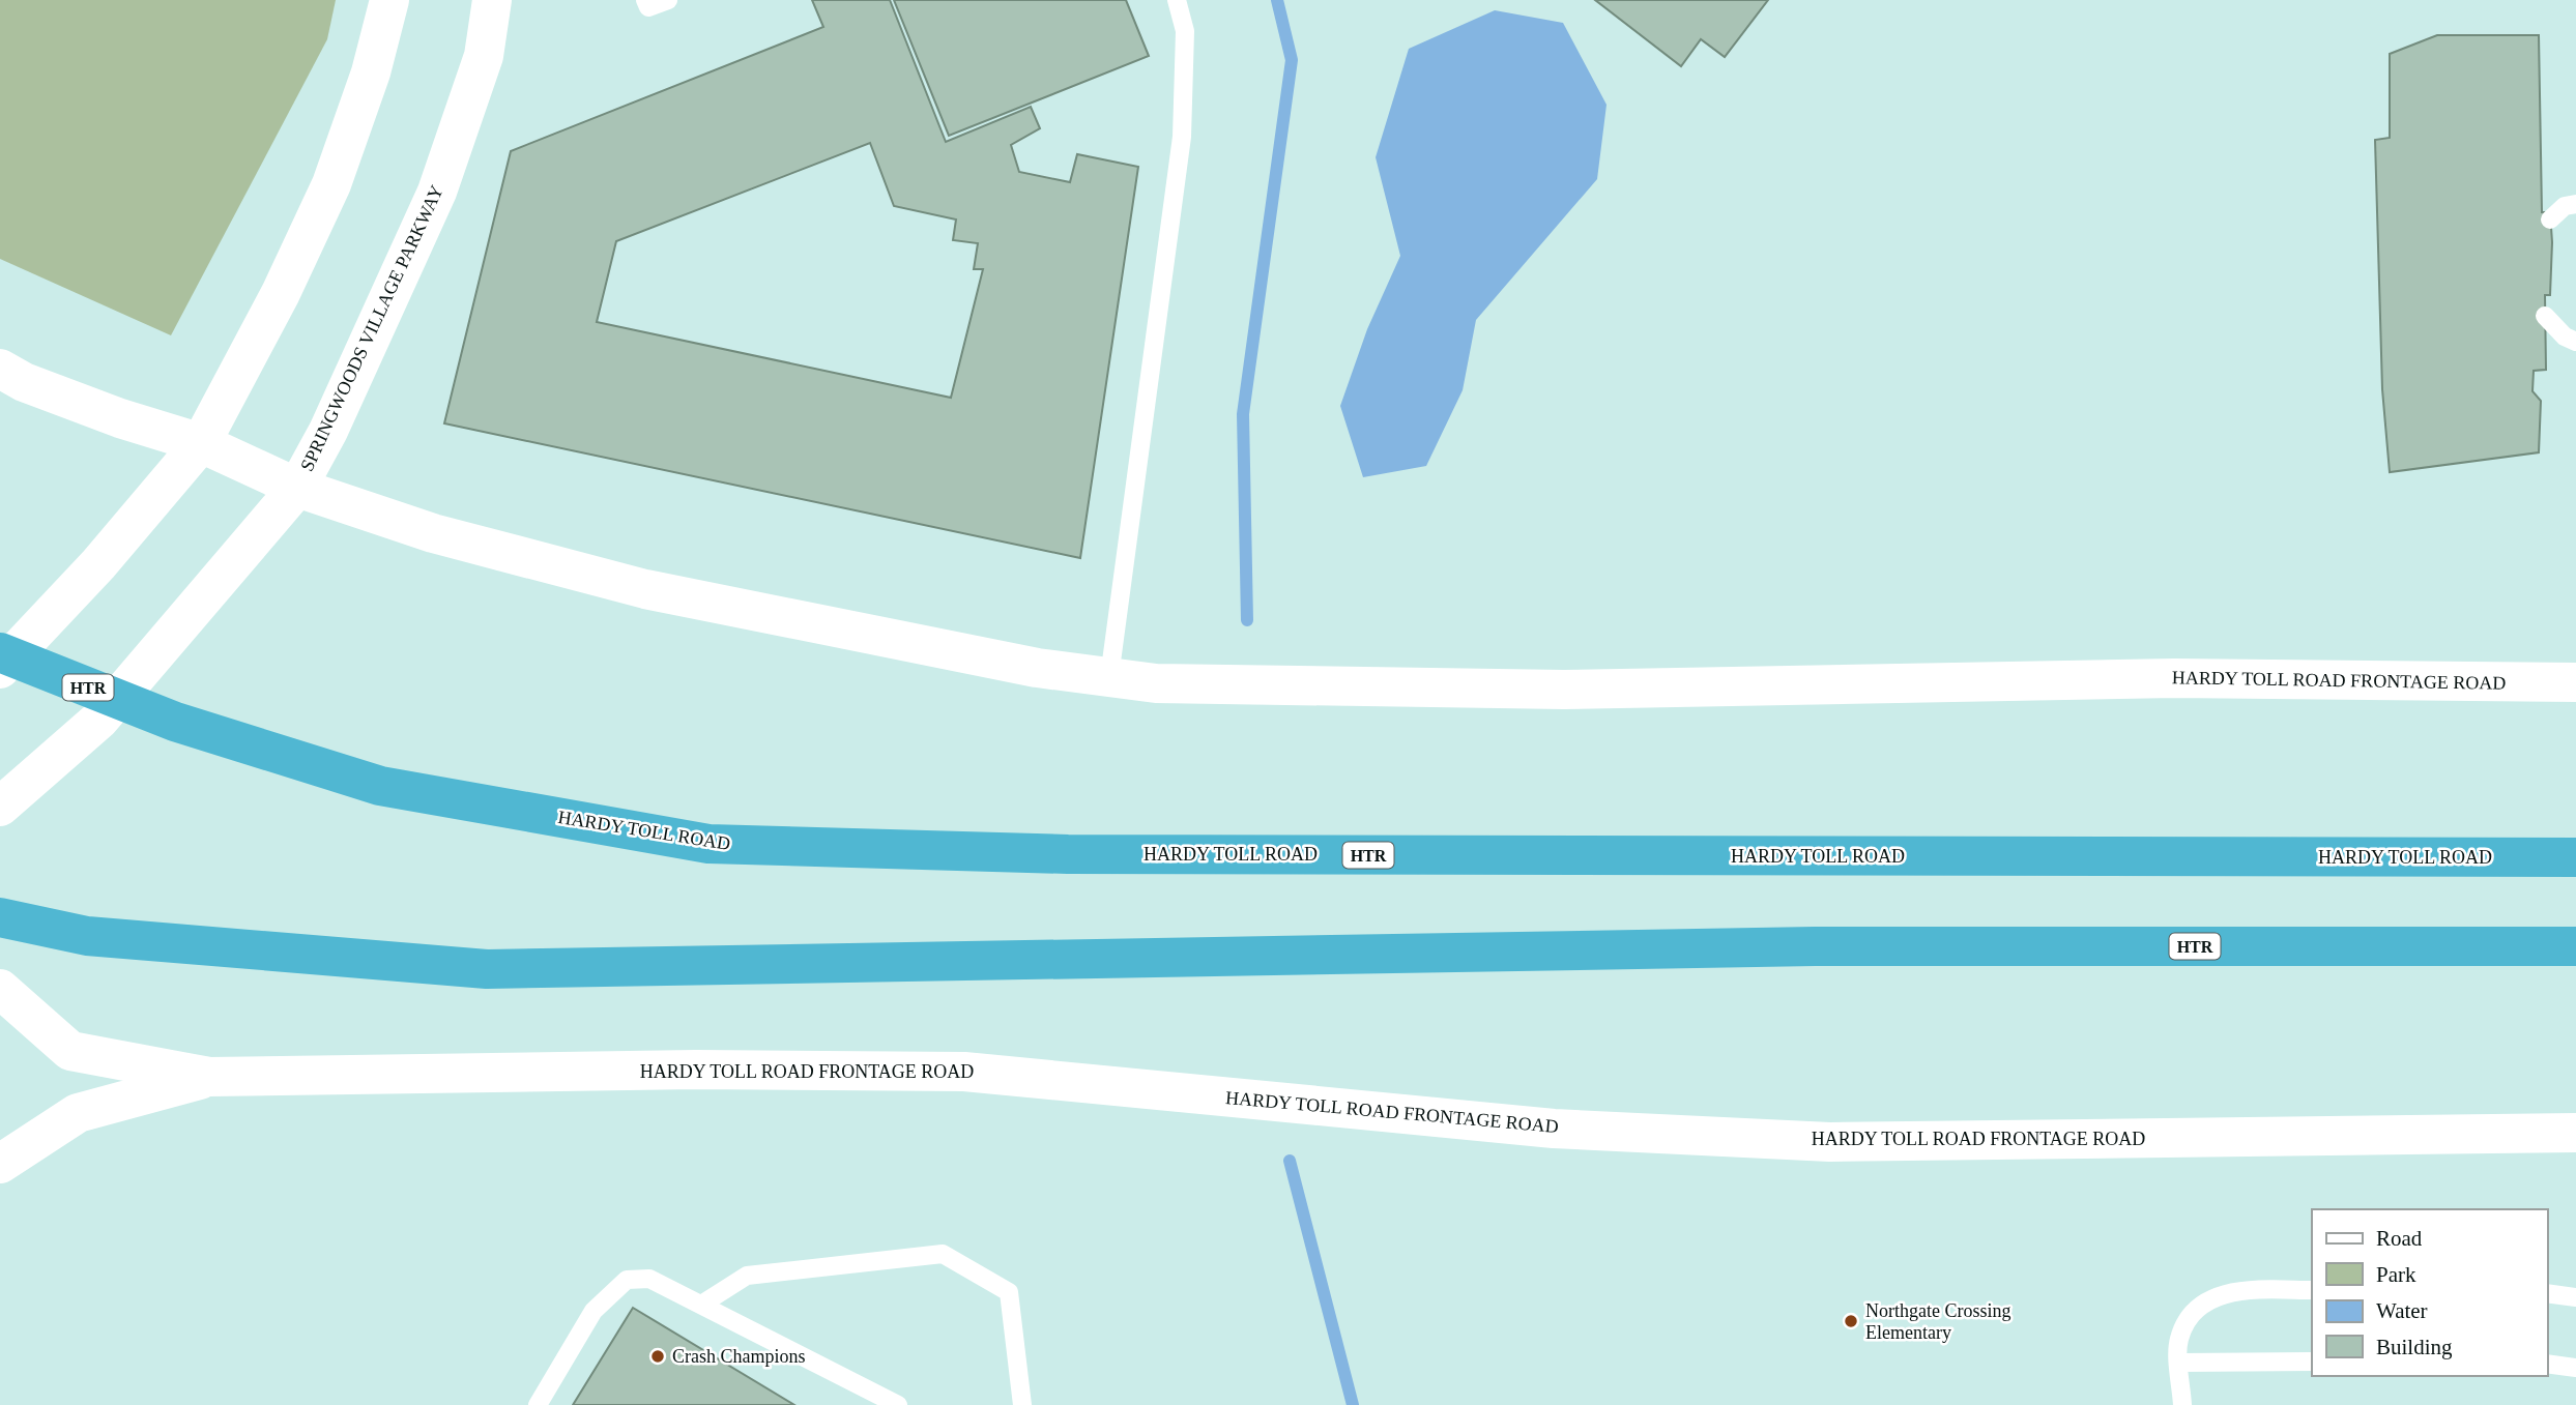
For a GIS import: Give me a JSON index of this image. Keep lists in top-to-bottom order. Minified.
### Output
{"streets":{"highway":["HTR","HARDY TOLL ROAD"],"main road":["SPRINGWOODS VILLAGE PARKWAY","HARDY TOLL ROAD FRONTAGE ROAD"]},"crossings":[["SPRINGWOODS VILLAGE PARKWAY","HARDY TOLL ROAD FRONTAGE ROAD"]],"places":["Northgate Crossing Elementary","Crash Champions"],"legend":["Road","Park","Water","Building"]}
